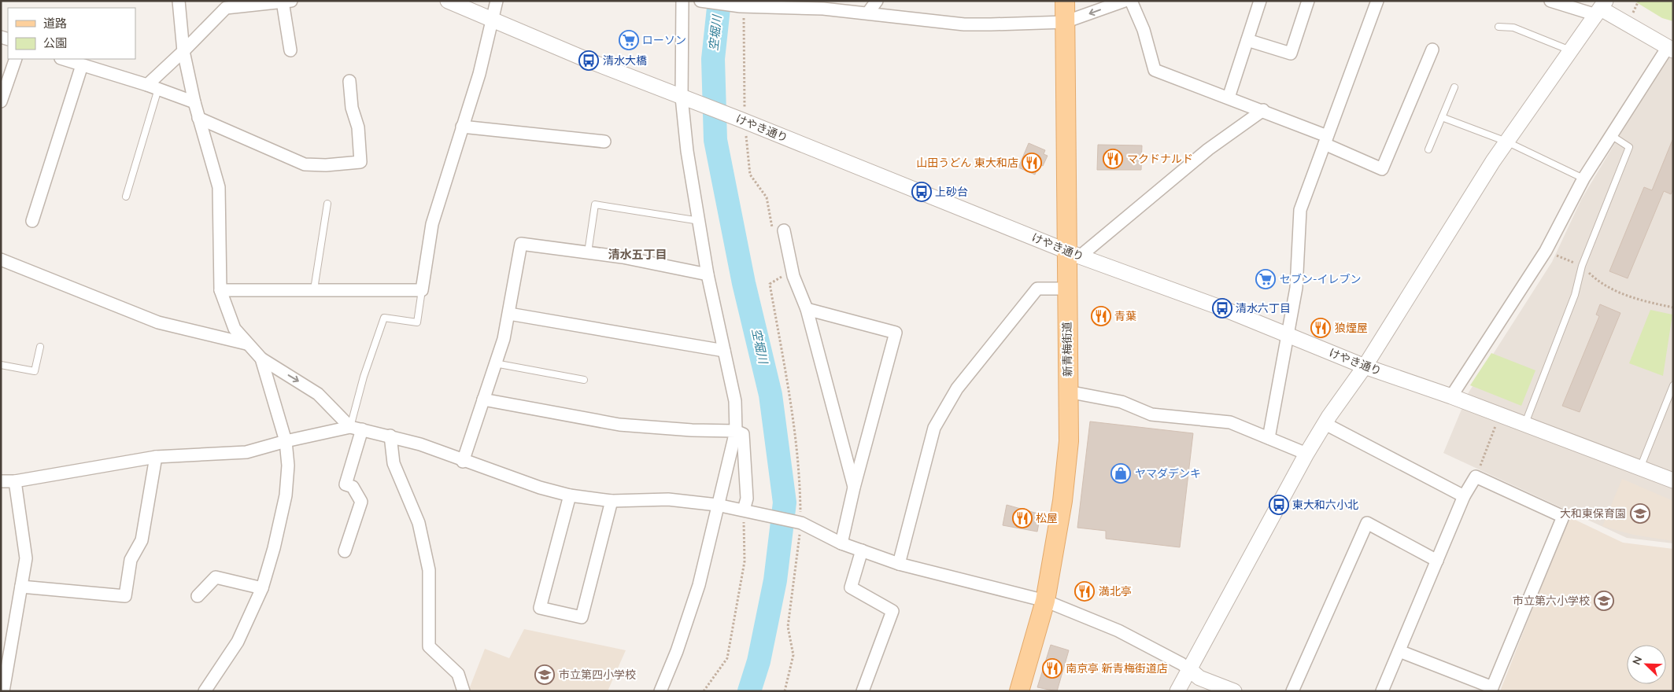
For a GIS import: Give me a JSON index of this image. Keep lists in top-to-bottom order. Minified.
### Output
{"streets":{"main road":["新青梅街道"],"street":["けやき通り"]},"crossings":[["けやき通り","新青梅街道"]],"districts":["清水五丁目"],"water":["空堀川"],"places":{"supermarket":["ローソン","セブン-イレブン"],"bus stop":["清水大橋","上砂台","清水六丁目","東大和六小北"],"restaurant":["マクドナルド","山田うどん 東大和店","青葉","狼煙屋","松屋","満北亭","南京亭 新青梅街道店"],"shop":["ヤマダデンキ"],"school or university":["大和東保育園","市立第六小学校","市立第四小学校"]},"legend":["道路","公園"],"north":"top left"}
